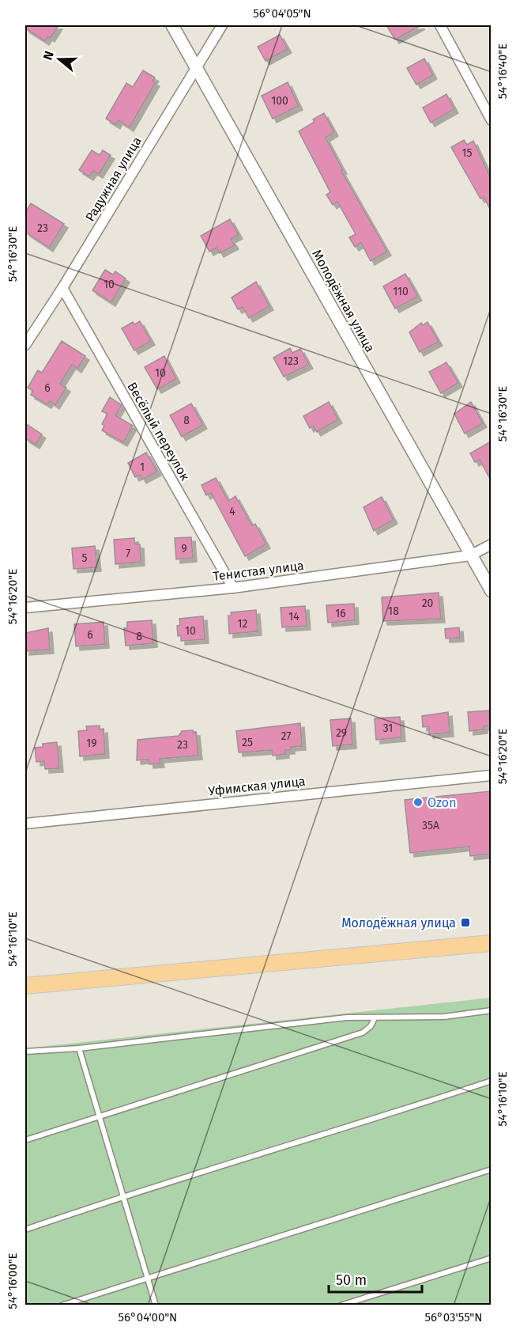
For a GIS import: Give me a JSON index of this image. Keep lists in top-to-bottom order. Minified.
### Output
{"streets":{"street":["Радужная улица","Молодёжная улица","Весёлый переулок","Тенистая улица","Уфимская улица"]},"crossings":[["Радужная улица","Молодёжная улица"],["Радужная улица","Весёлый переулок"],["Молодёжная улица","Тенистая улица"],["Весёлый переулок","Тенистая улица"]],"places":{"other":["Ozon"],"transit":["Молодёжная улица"]},"house_numbers":["100","15","23","10","110","123","10","6","8","1","4","9","7","5","20","18","16","14","12","10","6","8","31","29","27","25","19","23","35А"],"scale_bar":"50 m","north":"left","coordinates":["56°04'05\"N","54°16'40\"E","54°16'30\"E","54°16'20\"E","54°16'10\"E","54°16'00\"E","56°04'00\"N","56°03'55\"N"]}
